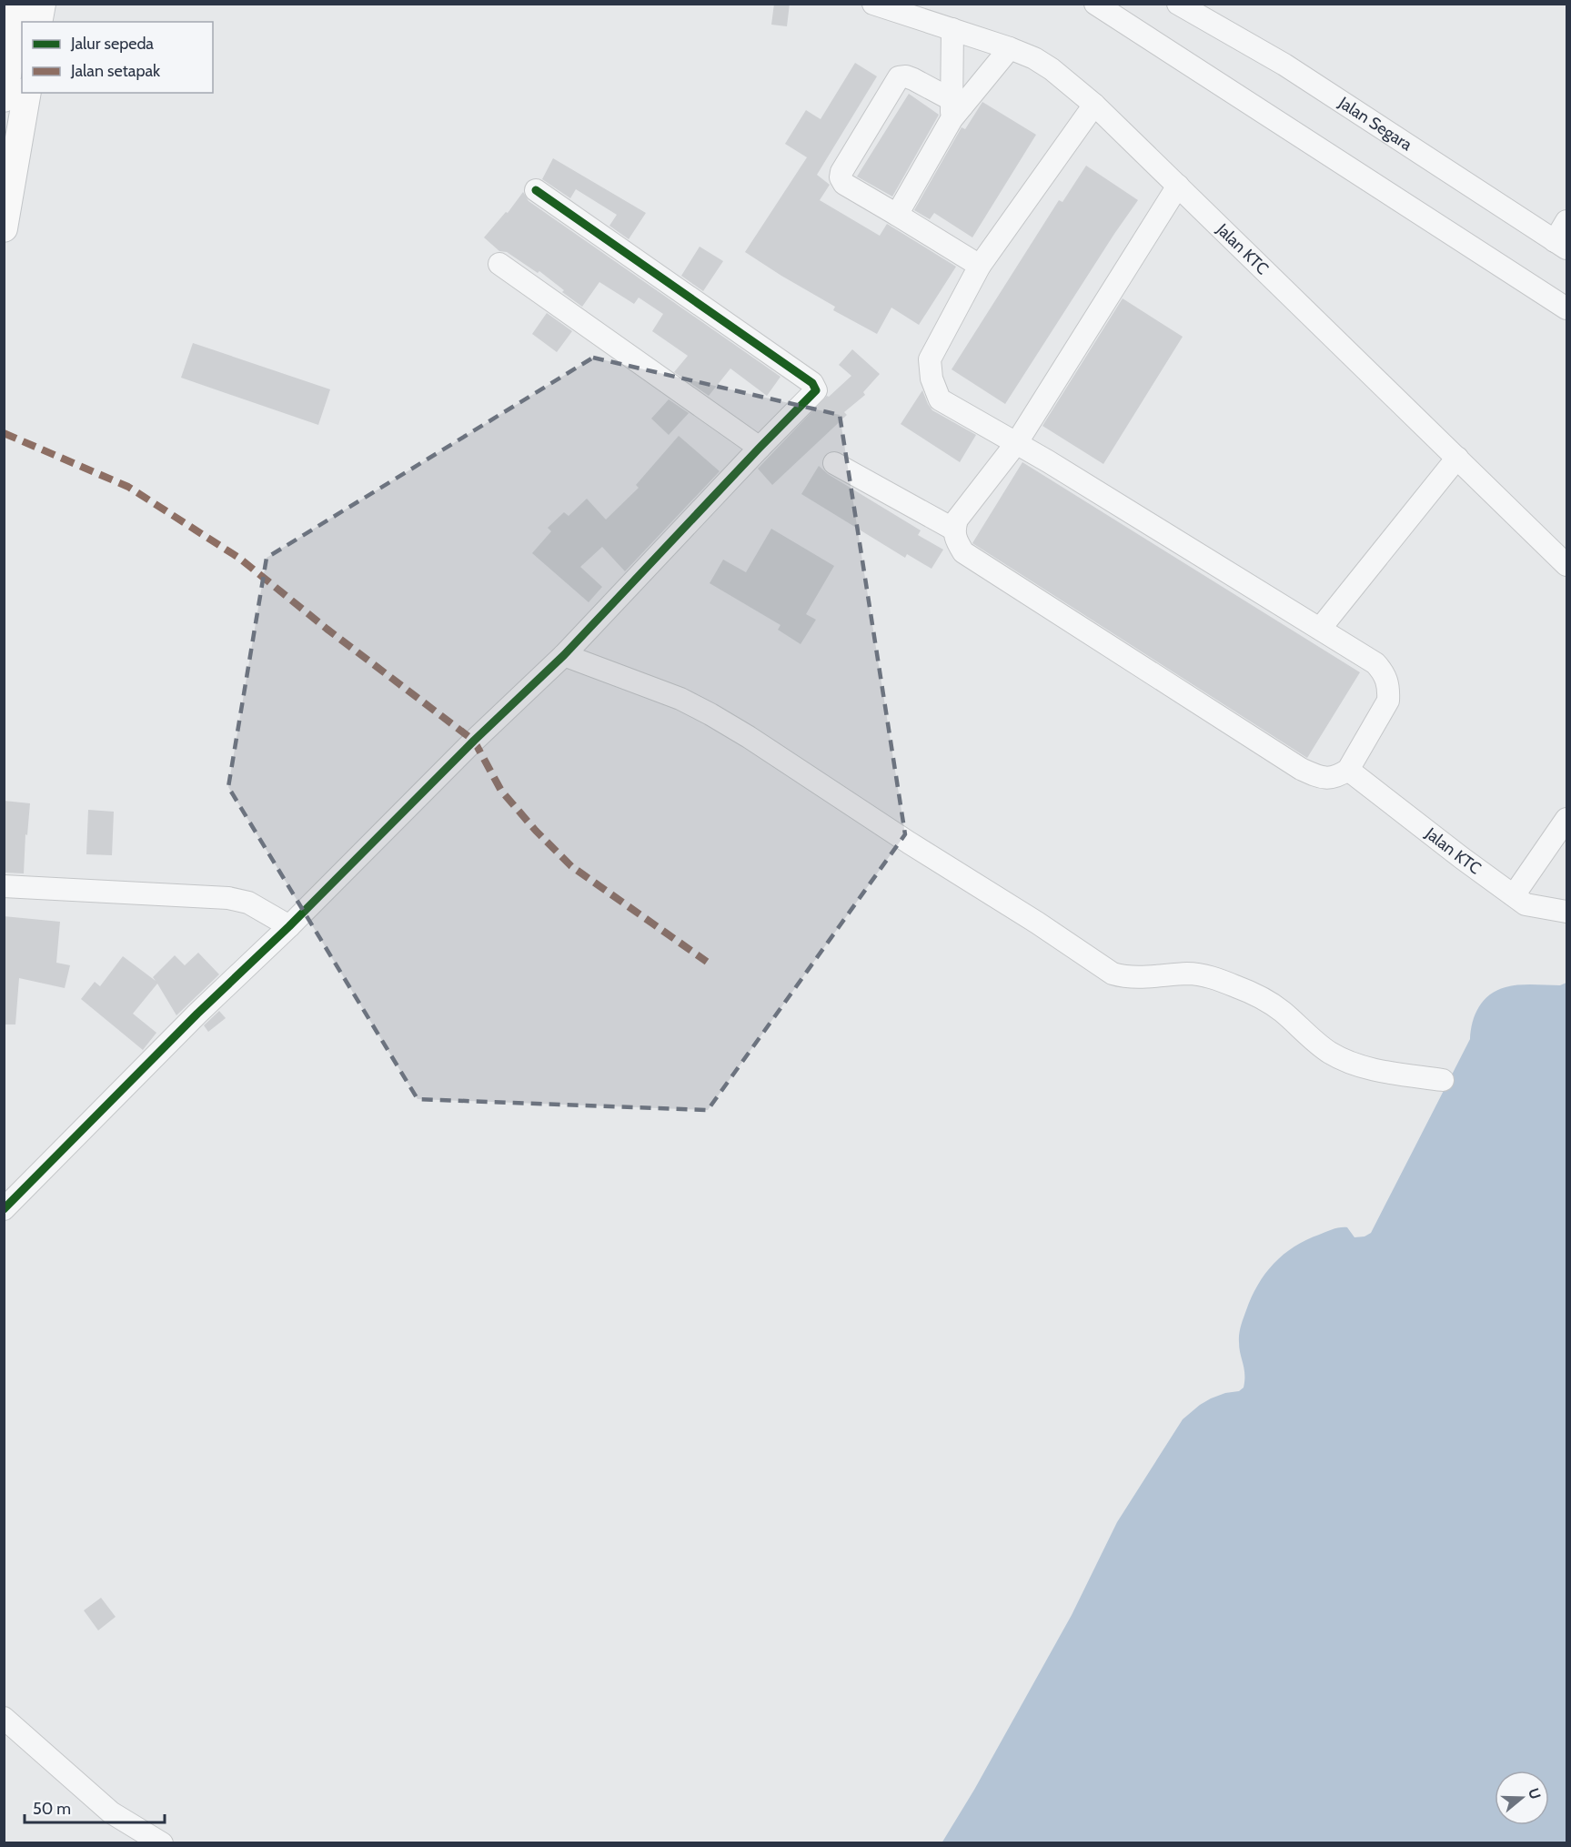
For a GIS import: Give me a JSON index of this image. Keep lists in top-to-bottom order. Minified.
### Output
{"streets":{"street":["Jalan Segara","Jalan KTC"]},"legend":["Jalur sepeda","Jalan setapak"],"scale_bar":"50 m","north":"right"}
